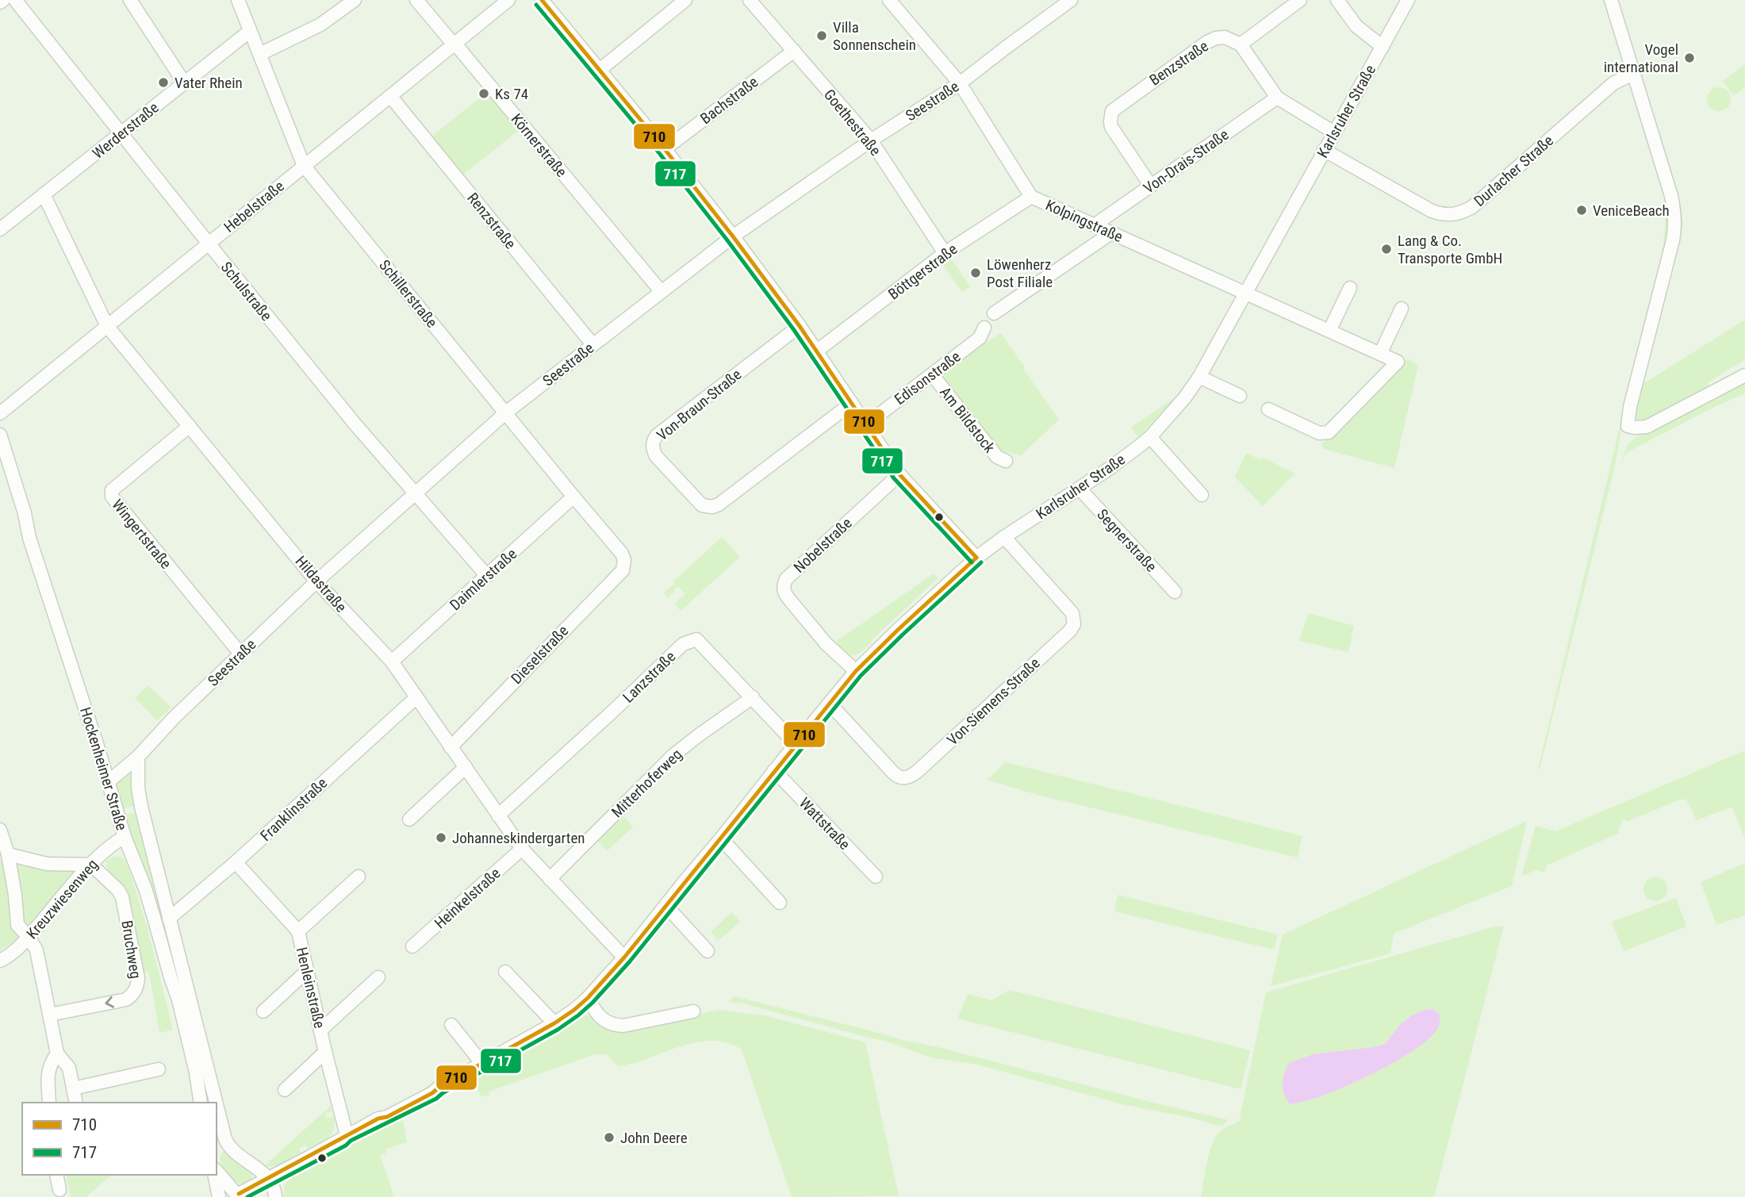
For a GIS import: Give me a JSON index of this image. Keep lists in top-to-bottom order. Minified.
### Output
{"streets":{"street":["Benzstraße","Bachstraße","Seestraße","Karlsruher Straße","Goethestraße","Werderstraße","Körnerstraße","Von-Drais-Straße","Durlacher Straße","Hebelstraße","Renzstraße","Kolpingstraße","Böttgerstraße","Schulstraße","Schillerstraße","Edisonstraße","Von-Braun-Straße","Am Bildstock","Wingertstraße","Segnerstraße","Nobelstraße","Daimlerstraße","Hildastraße","Dieselstraße","Lanzstraße","Von-Siemens-Straße","Hockenheimer Straße","Mitterhoferweg","Franklinstraße","Wattstraße","Heinkelstraße","Kreuzwiesenweg","Bruchweg","Henleinstraße"]},"crossings":[["Benzstraße","Von-Drais-Straße"],["Bachstraße","Goethestraße"],["Seestraße","Goethestraße"],["Seestraße","Körnerstraße"],["Seestraße","Renzstraße"],["Seestraße","Kolpingstraße"],["Seestraße","Schulstraße"],["Seestraße","Schillerstraße"],["Seestraße","Wingertstraße"],["Seestraße","Hildastraße"],["Seestraße","Hockenheimer Straße"],["Karlsruher Straße","Durlacher Straße"],["Karlsruher Straße","Kolpingstraße"],["Karlsruher Straße","Segnerstraße"],["Karlsruher Straße","Nobelstraße"],["Karlsruher Straße","Hildastraße"],["Karlsruher Straße","Lanzstraße"],["Karlsruher Straße","Von-Siemens-Straße"],["Karlsruher Straße","Hockenheimer Straße"],["Karlsruher Straße","Wattstraße"],["Karlsruher Straße","Henleinstraße"],["Goethestraße","Böttgerstraße"],["Werderstraße","Schulstraße"],["Werderstraße","Schillerstraße"],["Werderstraße","Hildastraße"],["Körnerstraße","Hebelstraße"],["Von-Drais-Straße","Kolpingstraße"],["Hebelstraße","Renzstraße"],["Hebelstraße","Schulstraße"],["Hebelstraße","Schillerstraße"],["Hebelstraße","Hildastraße"],["Kolpingstraße","Böttgerstraße"],["Schulstraße","Daimlerstraße"],["Schillerstraße","Daimlerstraße"],["Schillerstraße","Dieselstraße"],["Edisonstraße","Am Bildstock"],["Wingertstraße","Hildastraße"],["Daimlerstraße","Hildastraße"],["Hildastraße","Dieselstraße"],["Hildastraße","Lanzstraße"],["Hildastraße","Mitterhoferweg"],["Hildastraße","Franklinstraße"],["Hildastraße","Heinkelstraße"],["Lanzstraße","Mitterhoferweg"],["Hockenheimer Straße","Franklinstraße"],["Hockenheimer Straße","Kreuzwiesenweg"],["Franklinstraße","Henleinstraße"],["Kreuzwiesenweg","Bruchweg"]],"places":["Villa Sonnenschein","Vogel international","Vater Rhein","Ks 74","VeniceBeach","Lang & Co. Transporte GmbH","Löwenherz Post Filiale","Johanneskindergarten","John Deere"],"lines":["transit line 710","transit line 717"],"legend":["710","717"]}
